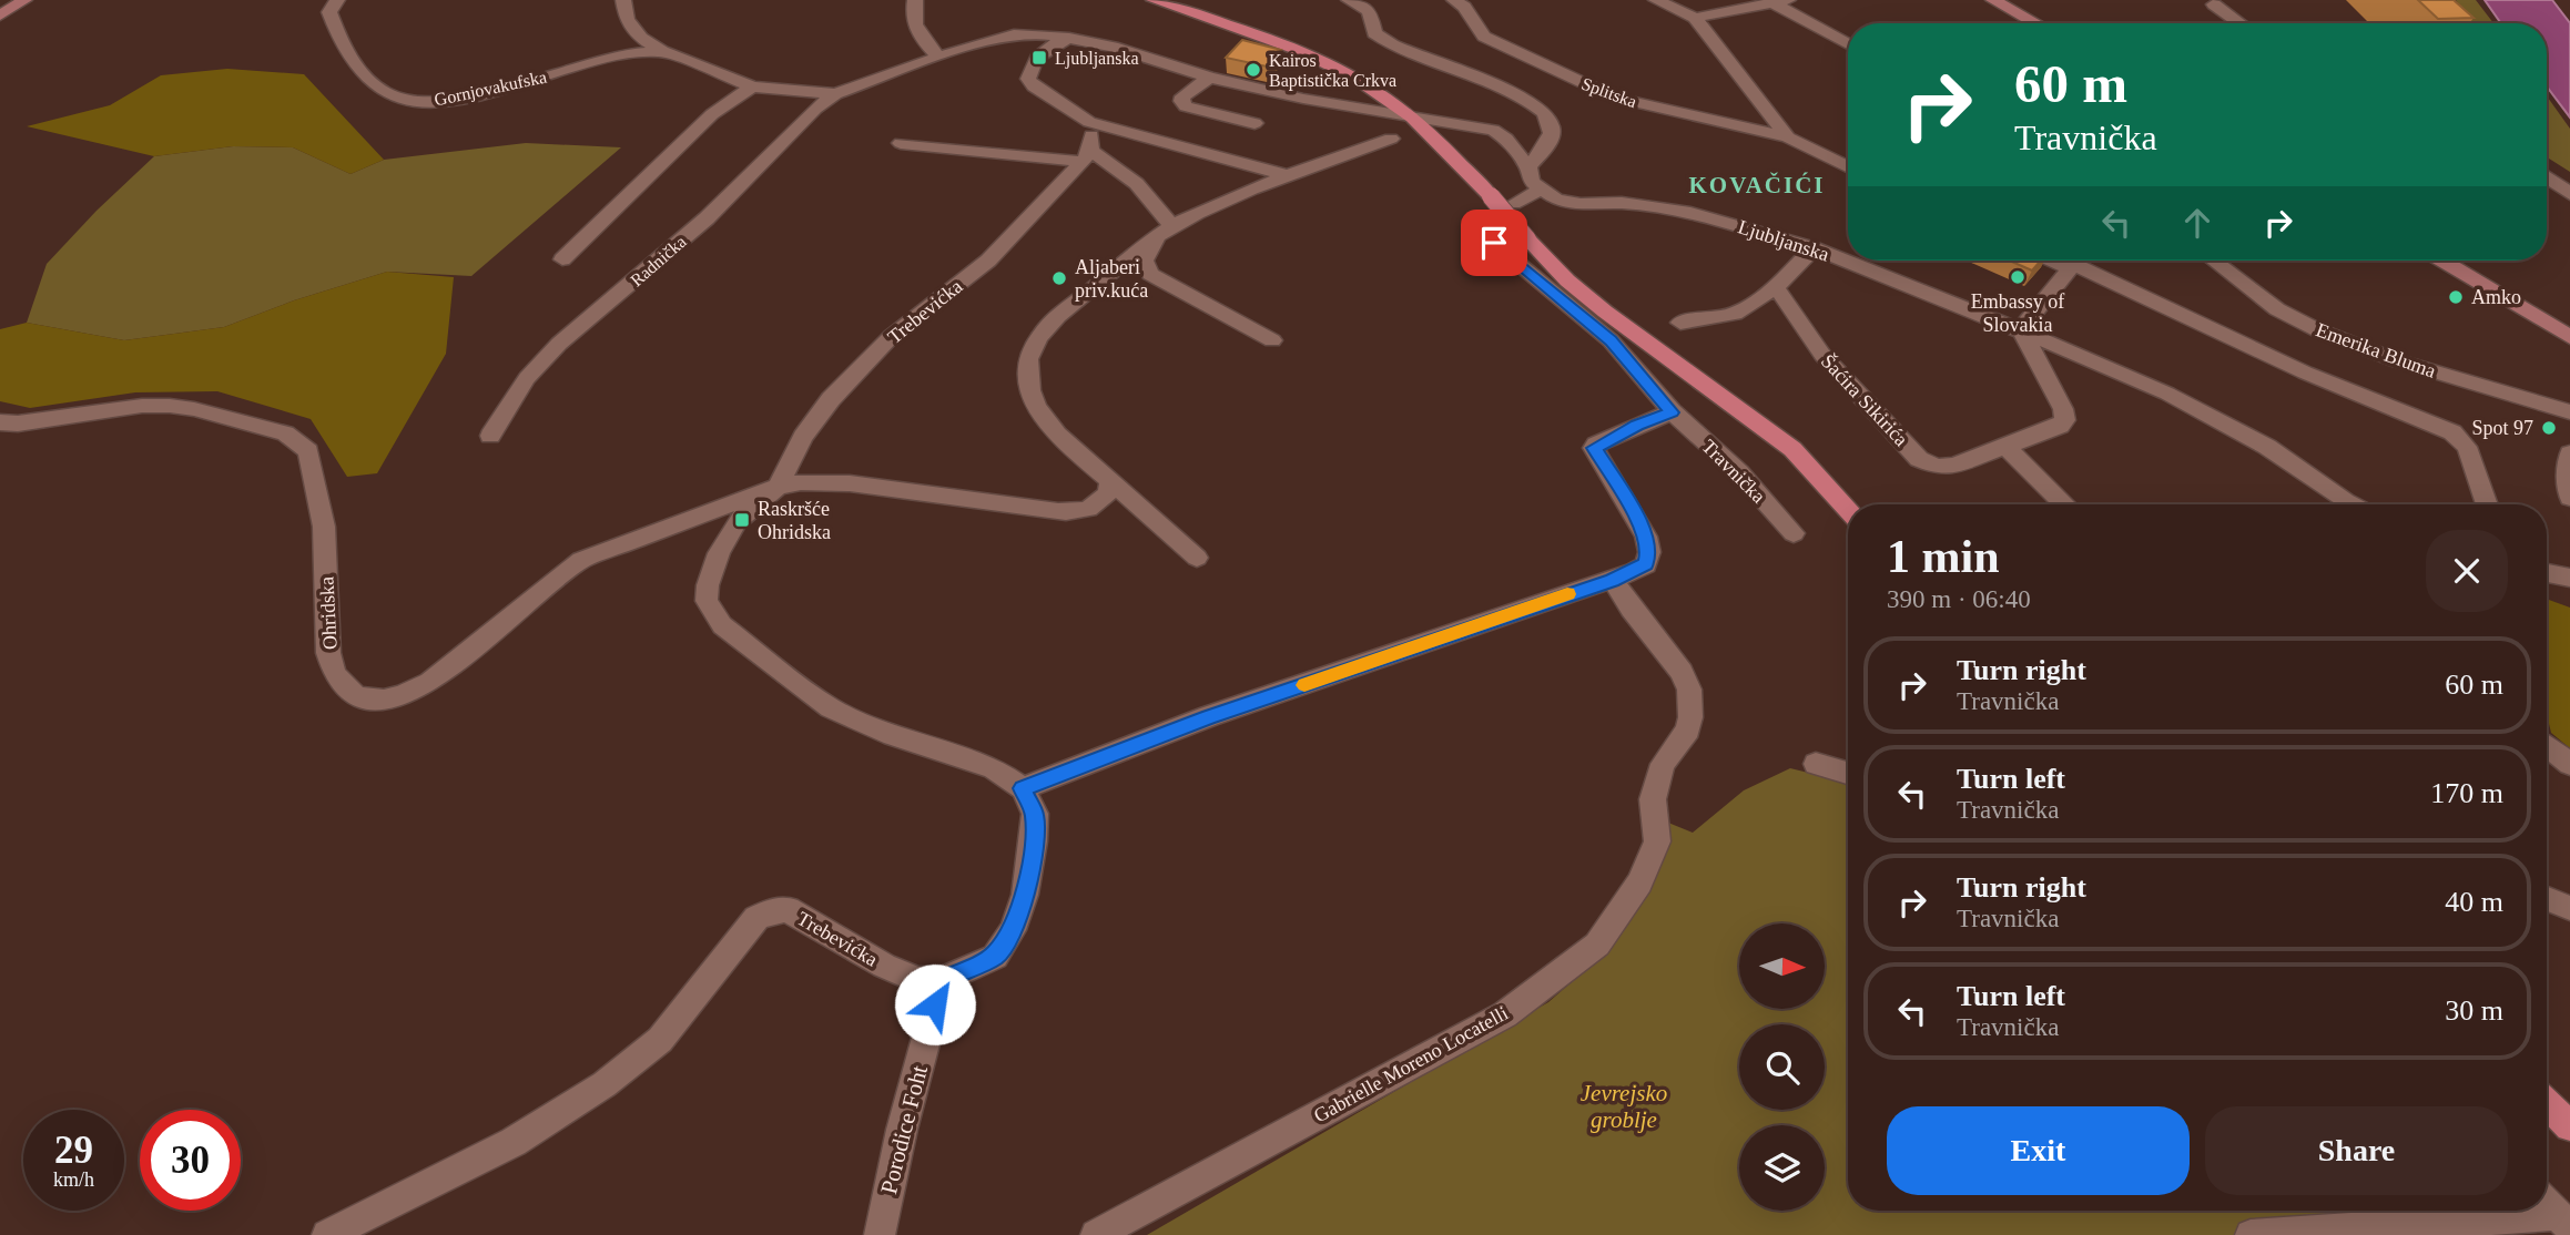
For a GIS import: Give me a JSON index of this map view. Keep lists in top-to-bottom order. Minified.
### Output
{"streets":{"street":["Gornjovakufska","Splitska","Ljubljanska","Radnička","Trebevićka","Emerika Bluma","Šaćira Sikirića","Travnička","Ohridska","Gabrielle Moreno Locatelli","Porodice Foht"]},"crossings":[["Gornjovakufska","Radnička"],["Ljubljanska","Šaćira Sikirića"],["Trebevićka","Ohridska"],["Trebevićka","Porodice Foht"]],"districts":["KOVAČIĆI"],"parks":["Jevrejsko groblje"],"places":{"transit":["Ljubljanska","Raskršće Ohridska"],"other":["Kairos Baptistička Crkva","Embassy of Slovakia","Aljaberi priv.kuća","Amko","Spot 97"]},"north":"right","page":{"turn":["60 m","Travnička"],"heading":["1 min","390 m · 06:40"],"list":[{"name":"Turn right","note":"Travnička","value":"60 m"},{"name":"Turn left","note":"Travnička","value":"170 m"},{"name":"Turn right","note":"Travnička","value":"40 m"},{"name":"Turn left","note":"Travnička","value":"30 m"}],"buttons":["Exit","Share"],"speed":"29 km/h","limit":"30"}}
